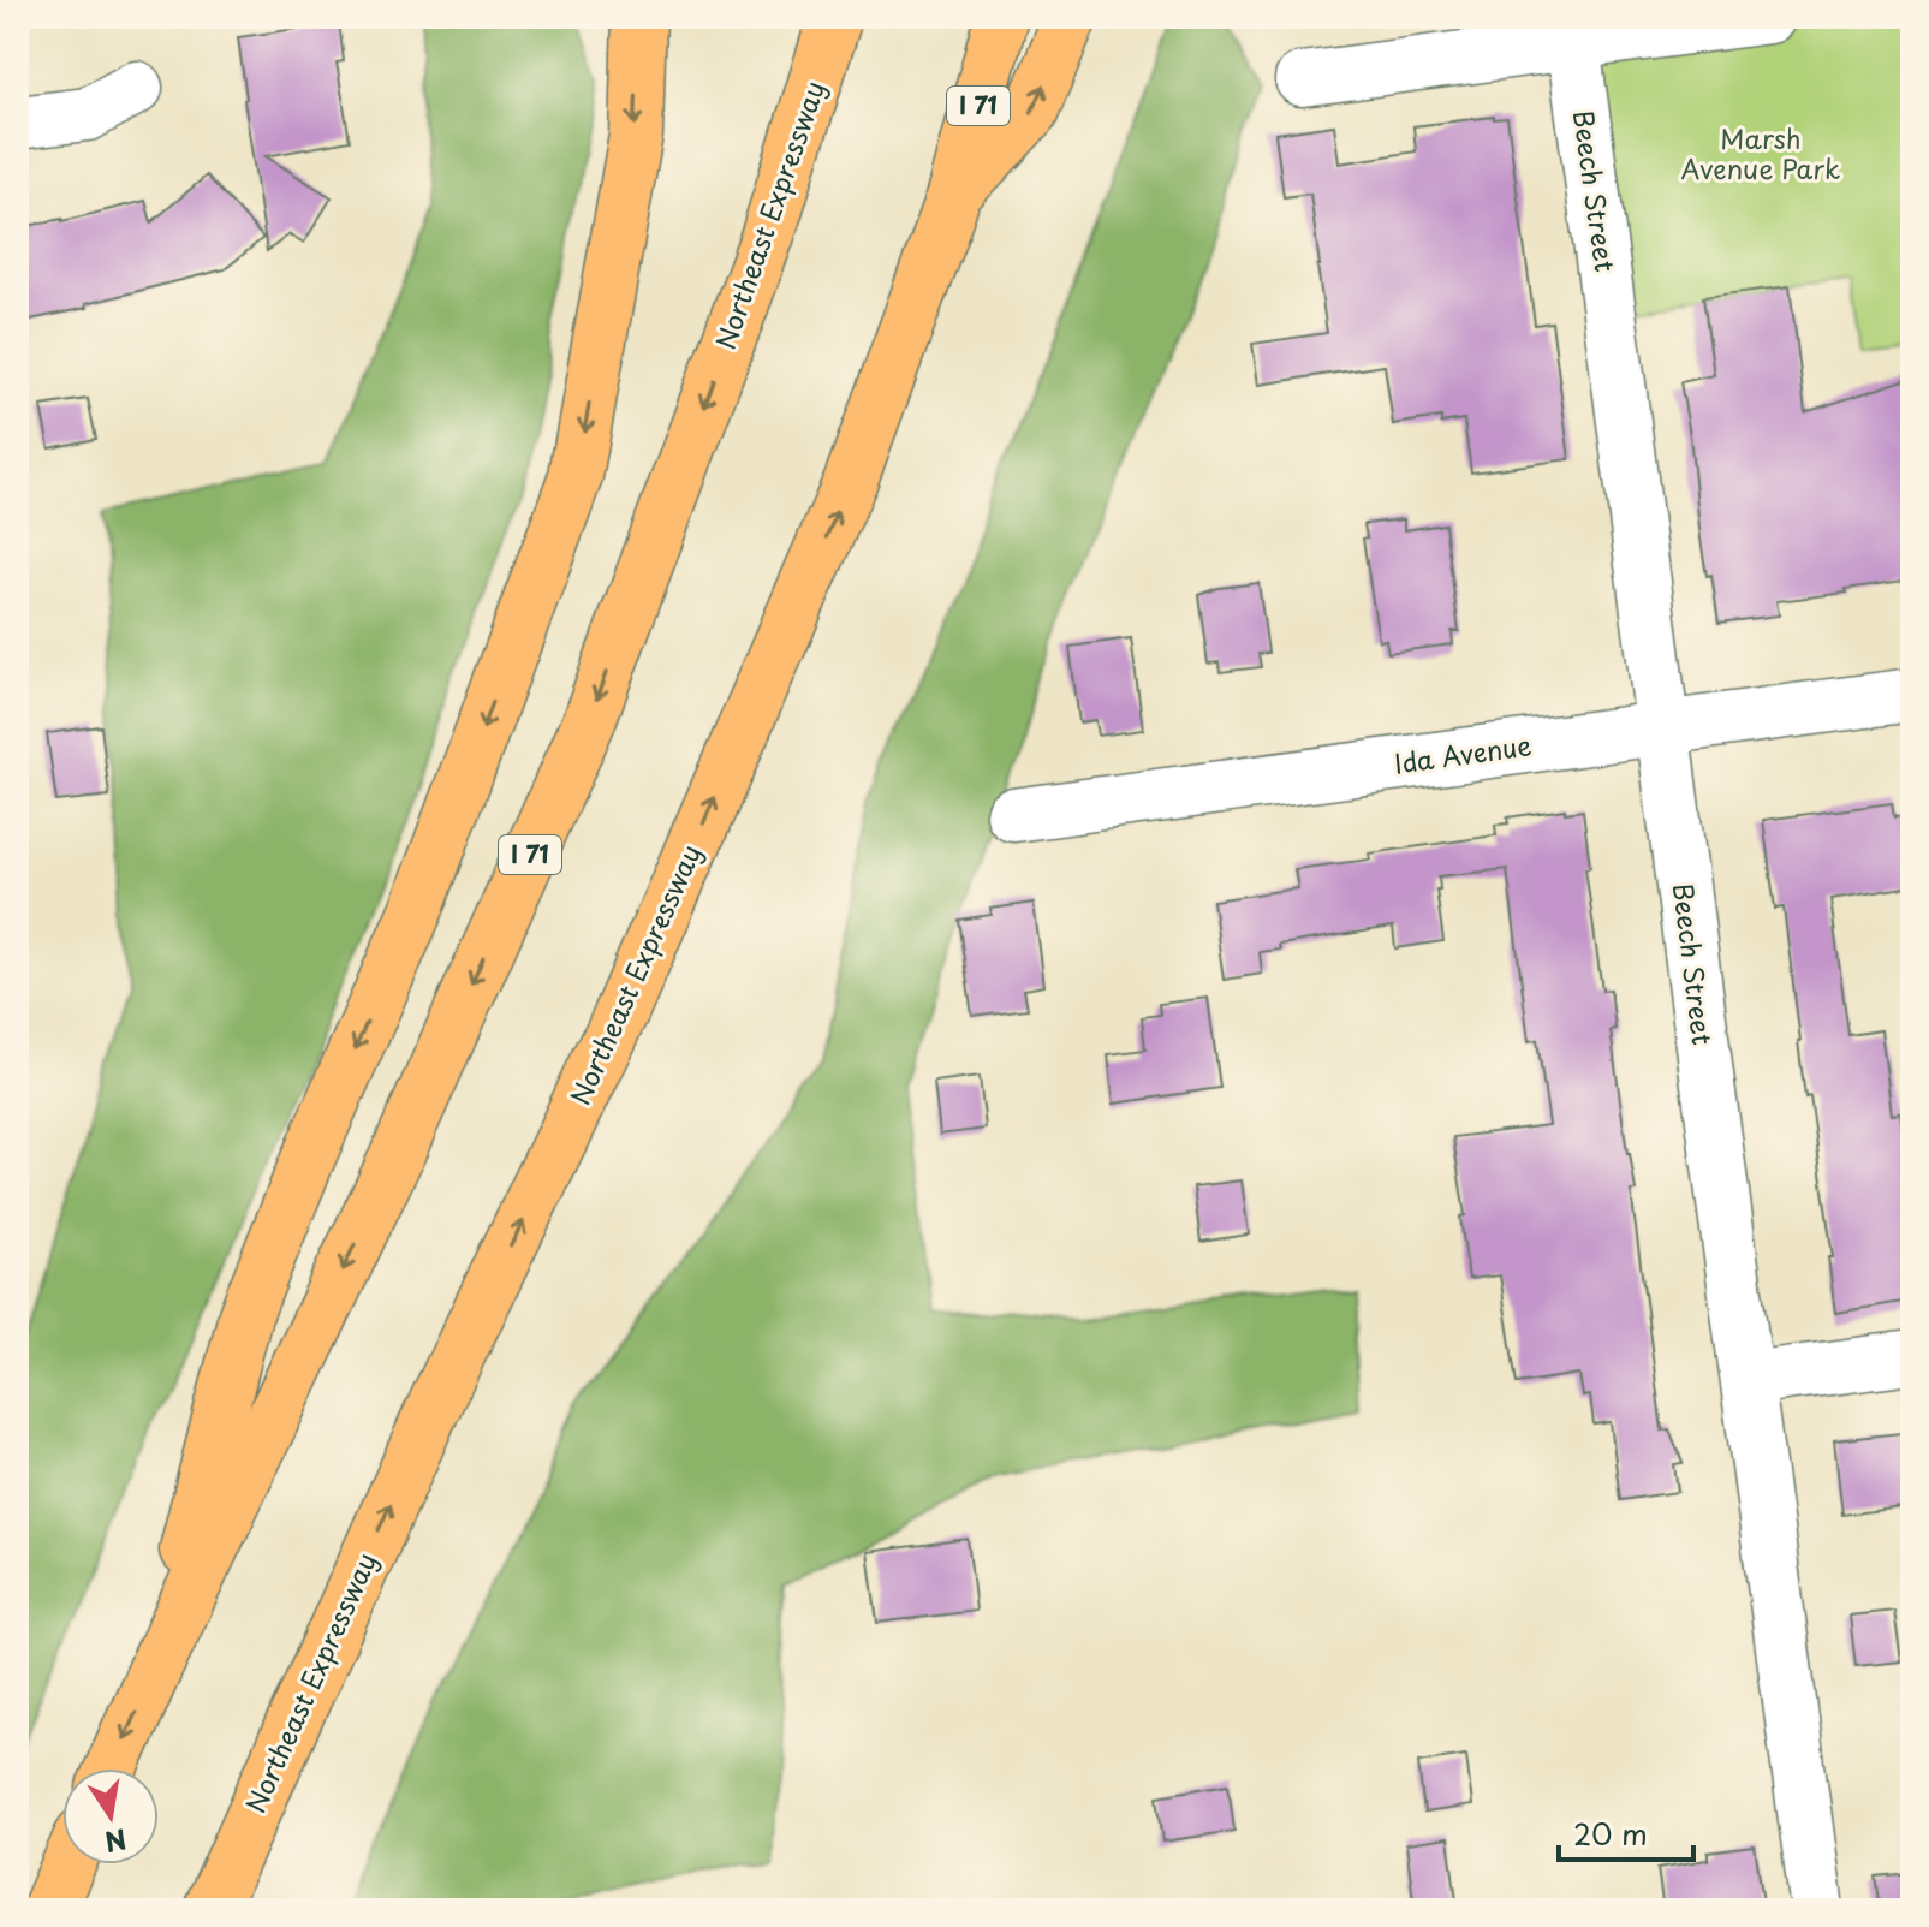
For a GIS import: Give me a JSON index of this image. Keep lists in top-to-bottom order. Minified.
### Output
{"streets":{"highway":["I 71","Northeast Expressway"],"street":["Beech Street","Ida Avenue"]},"crossings":[["Beech Street","Ida Avenue"]],"parks":["Marsh Avenue Park"],"scale_bar":"20 m","north":"bottom"}
